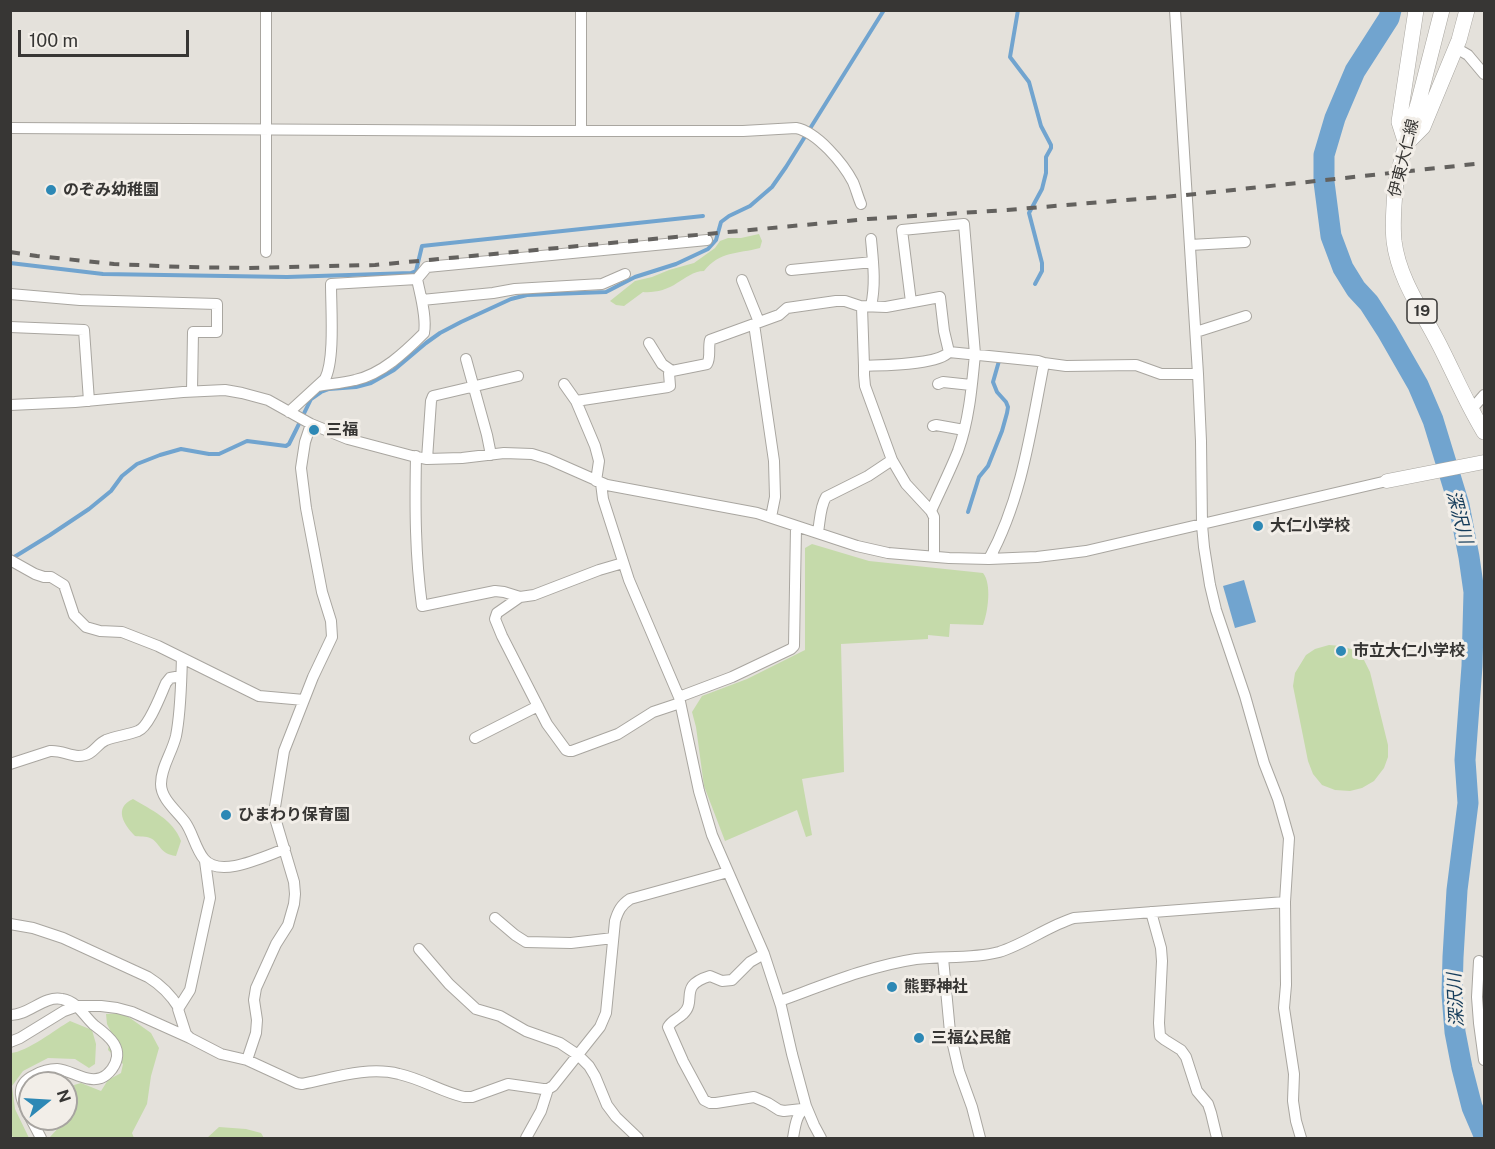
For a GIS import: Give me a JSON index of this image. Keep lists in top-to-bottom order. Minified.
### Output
{"streets":{"main road":["伊東大仁線","19"]},"water":["深沢川"],"places":["のぞみ幼稚園","三福","大仁小学校","市立大仁小学校","ひまわり保育園","熊野神社","三福公民館"],"scale_bar":"100 m","north":"right"}
